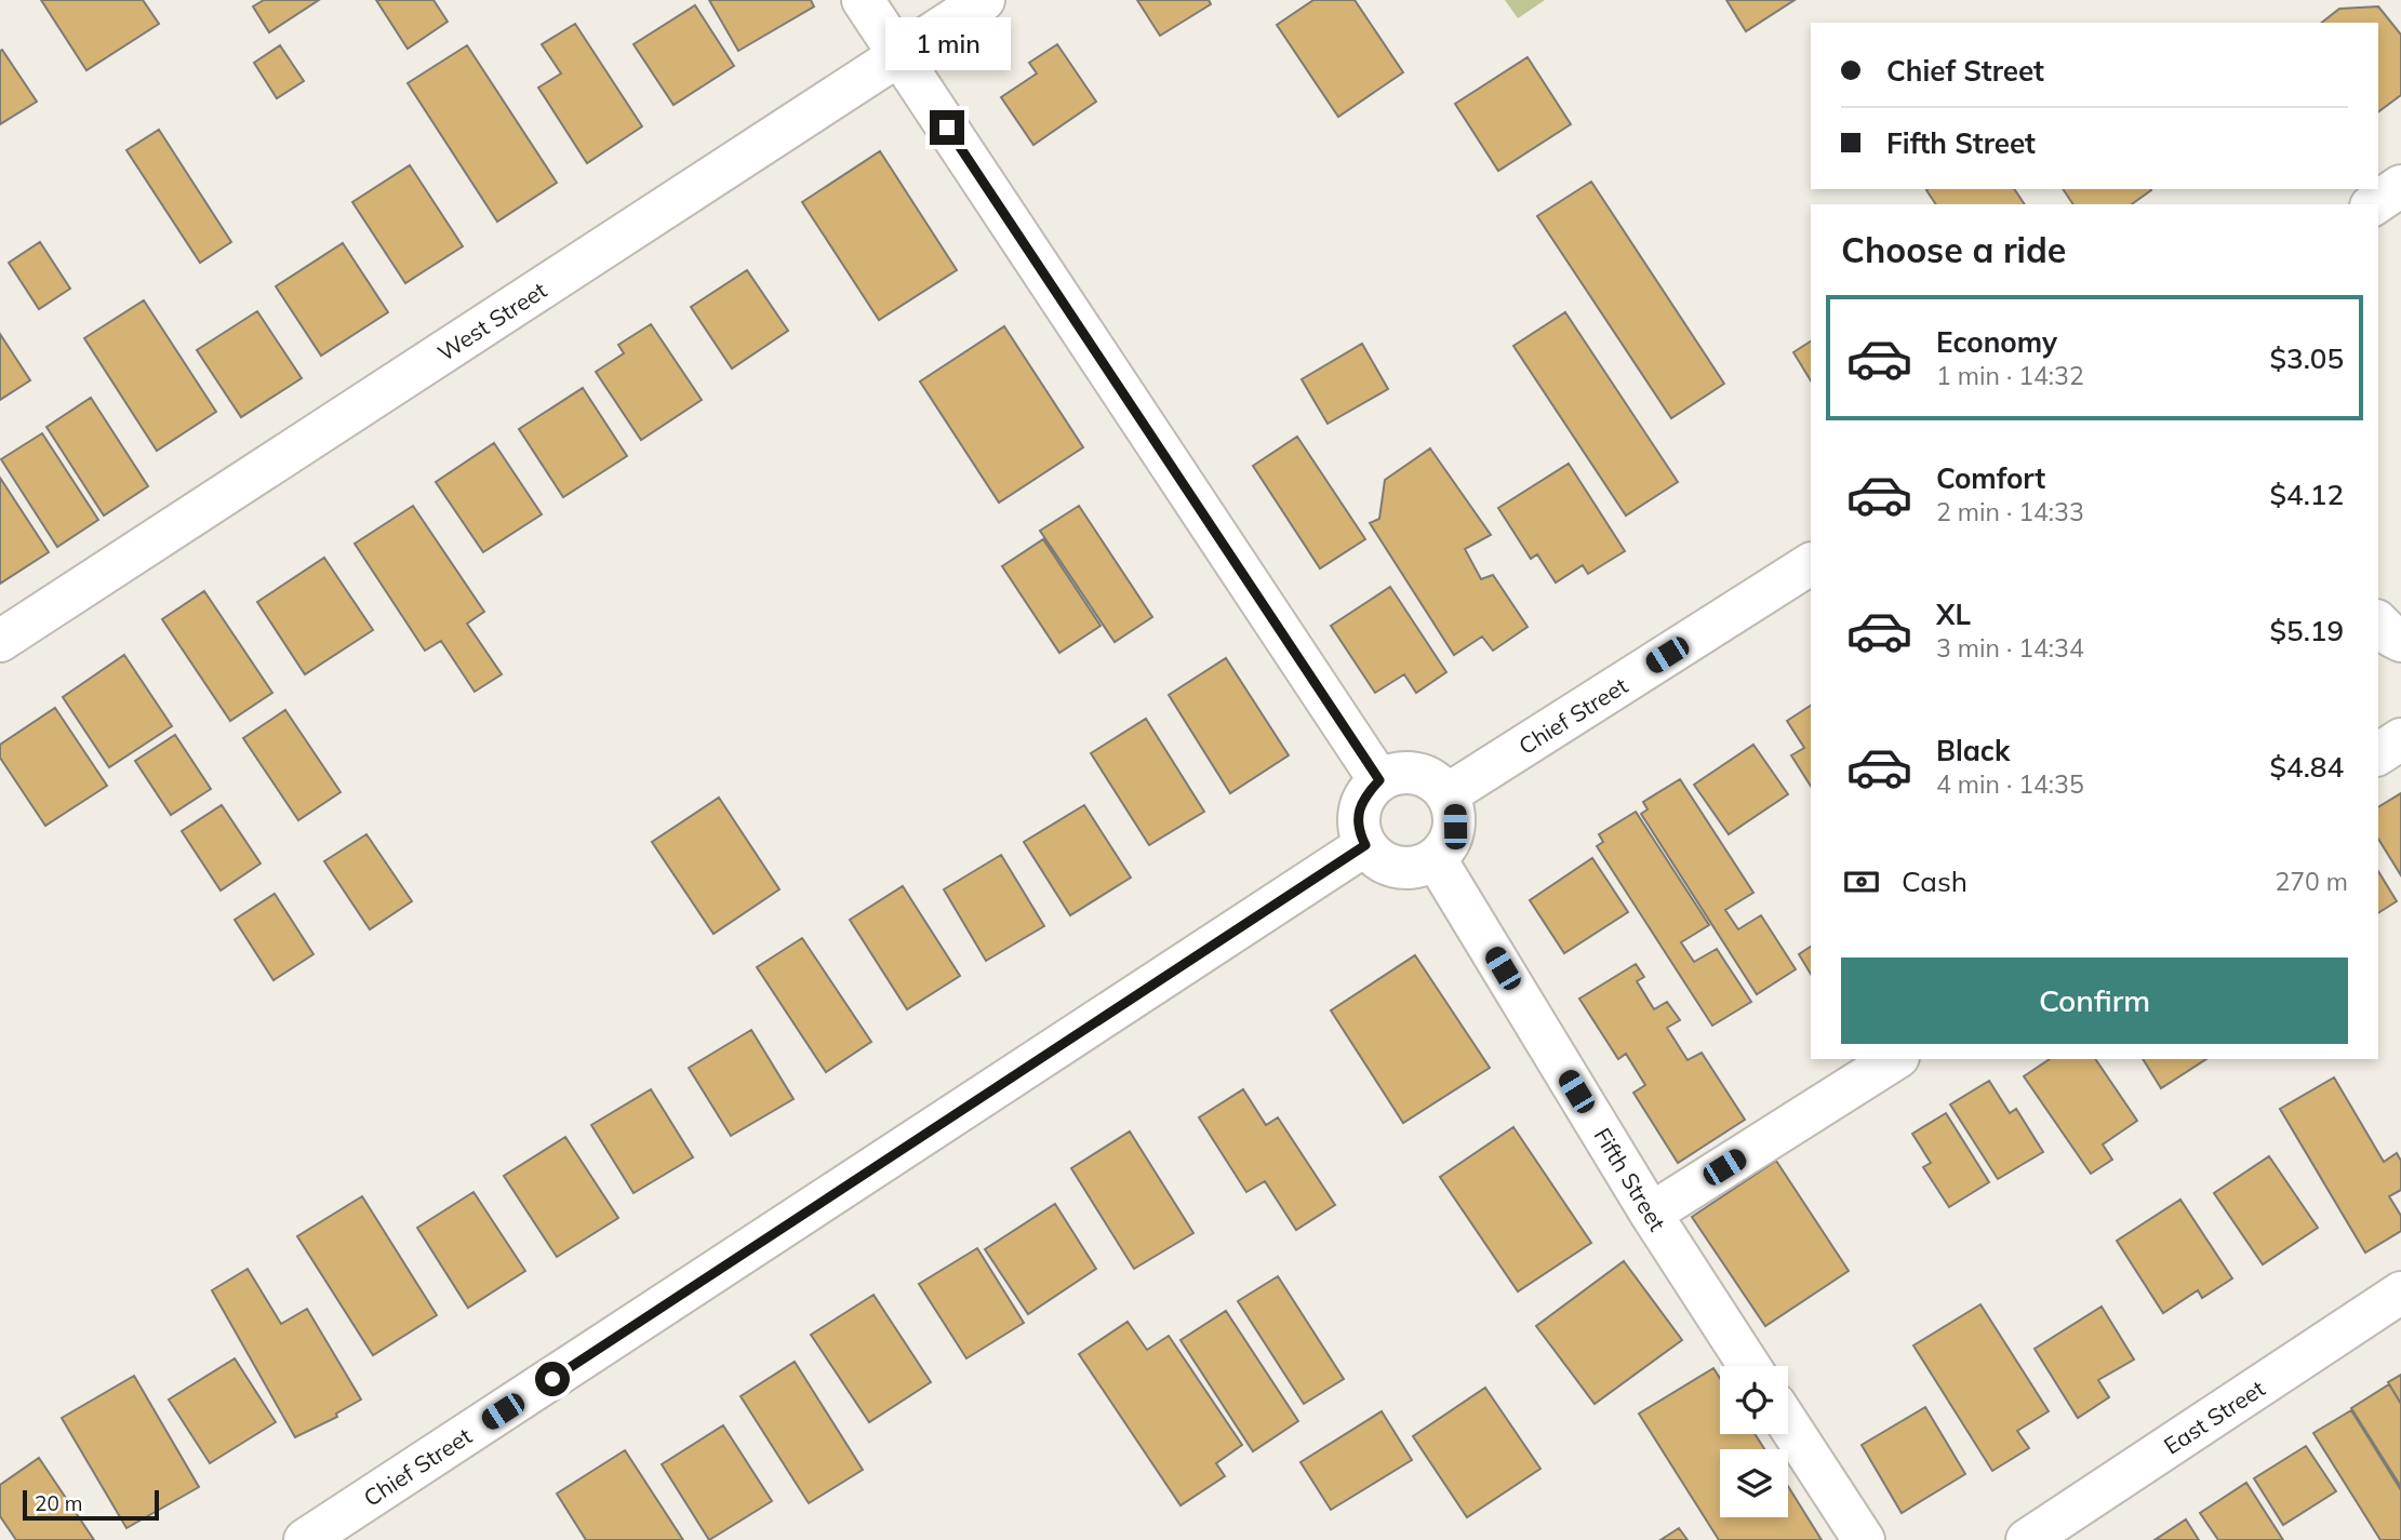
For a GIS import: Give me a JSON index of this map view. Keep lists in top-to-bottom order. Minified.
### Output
{"streets":{"street":["West Street","Chief Street","Fifth Street","East Street"]},"crossings":[["Chief Street","Fifth Street"]],"scale_bar":"20 m","page":{"bubble":"1 min","banner":["Chief Street","Fifth Street"],"heading":"Choose a ride","list":[{"name":"Economy","note":"1 min · 14:32","value":"$3.05"},{"name":"Comfort","note":"2 min · 14:33","value":"$4.12"},{"name":"XL","note":"3 min · 14:34","value":"$5.19"},{"name":"Black","note":"4 min · 14:35","value":"$4.84"}],"pay":["Cash","270 m"],"buttons":"Confirm","scale":"20 m"}}
